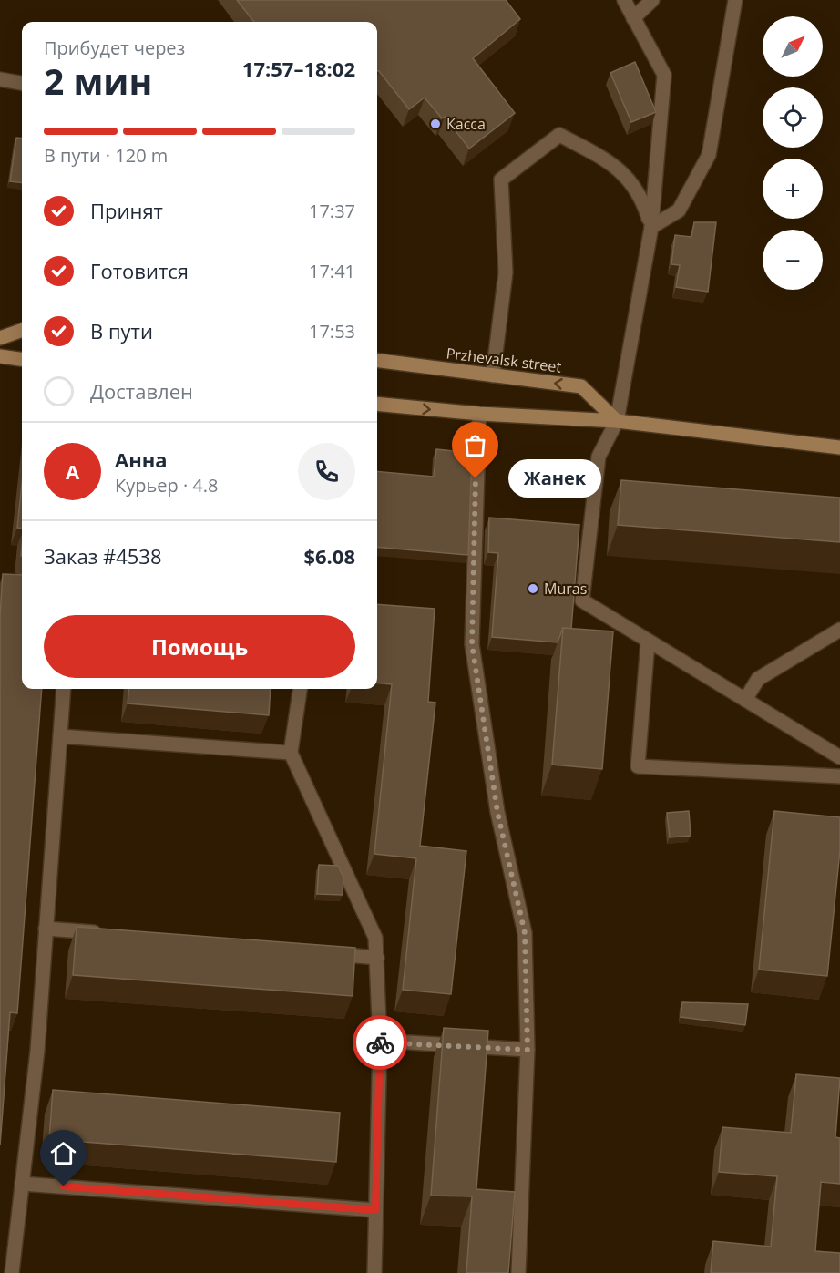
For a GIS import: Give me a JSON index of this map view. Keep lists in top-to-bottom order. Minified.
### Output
{"streets":{"main road":["Przhevalsk street"]},"places":["Касса","Жанек","Muras"],"north":"top right","page":{"map_buttons":["+","−"],"heading":["2 мин","Прибудет через","17:57–18:02"],"panel":["Анна","Курьер · 4.8","Заказ #4538","$6.08"],"bar":"В пути · 120 m","list":[["Принят","17:37"],["Готовится","17:41"],["В пути","17:53"],"Доставлен"],"round":"А","bubble":"Жанек","buttons":"Помощь"}}
